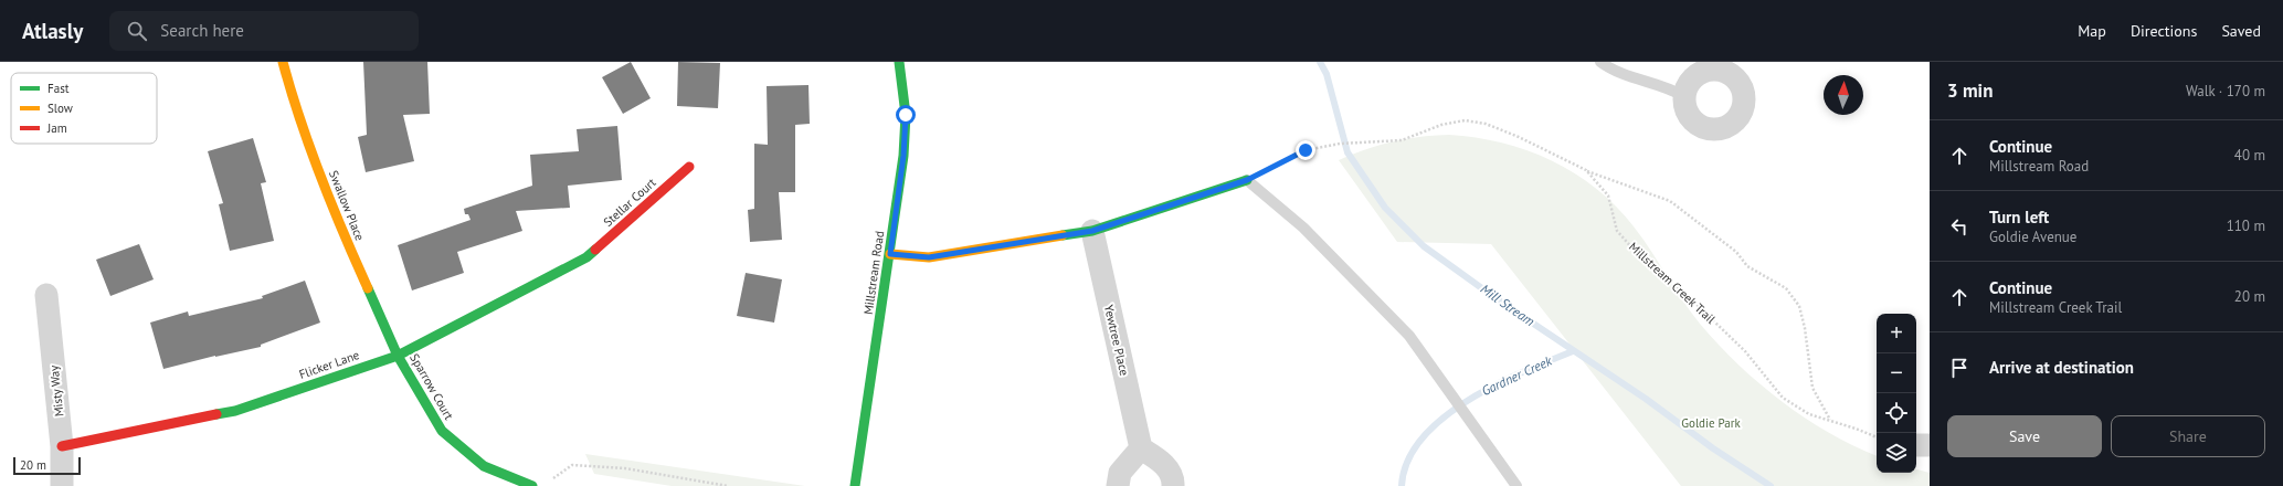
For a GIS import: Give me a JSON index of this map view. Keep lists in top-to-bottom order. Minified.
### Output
{"streets":{"street":["Stellar Court","Swallow Place","Millstream Road","Yewtree Place","Flicker Lane","Sparrow Court","Misty Way"],"path":["Millstream Creek Trail"]},"crossings":[["Stellar Court","Flicker Lane"],["Swallow Place","Flicker Lane"],["Swallow Place","Sparrow Court"],["Flicker Lane","Sparrow Court"],["Flicker Lane","Misty Way"]],"water":["Mill Stream","Gardner Creek"],"parks":["Goldie Park"],"legend":["Fast","Slow","Jam"],"scale_bar":"20 m","north":"top","page":{"header":"Atlasly","search":"Search here","nav":["Map","Directions","Saved"],"heading":["3 min","Walk · 170 m"],"list":[["Continue","Millstream Road","40 m"],["Turn left","Goldie Avenue","110 m"],["Continue","Millstream Creek Trail","20 m"],"Arrive at destination"],"map_buttons":["+","−"],"buttons":["Save","Share"],"scale":"20 m"}}
